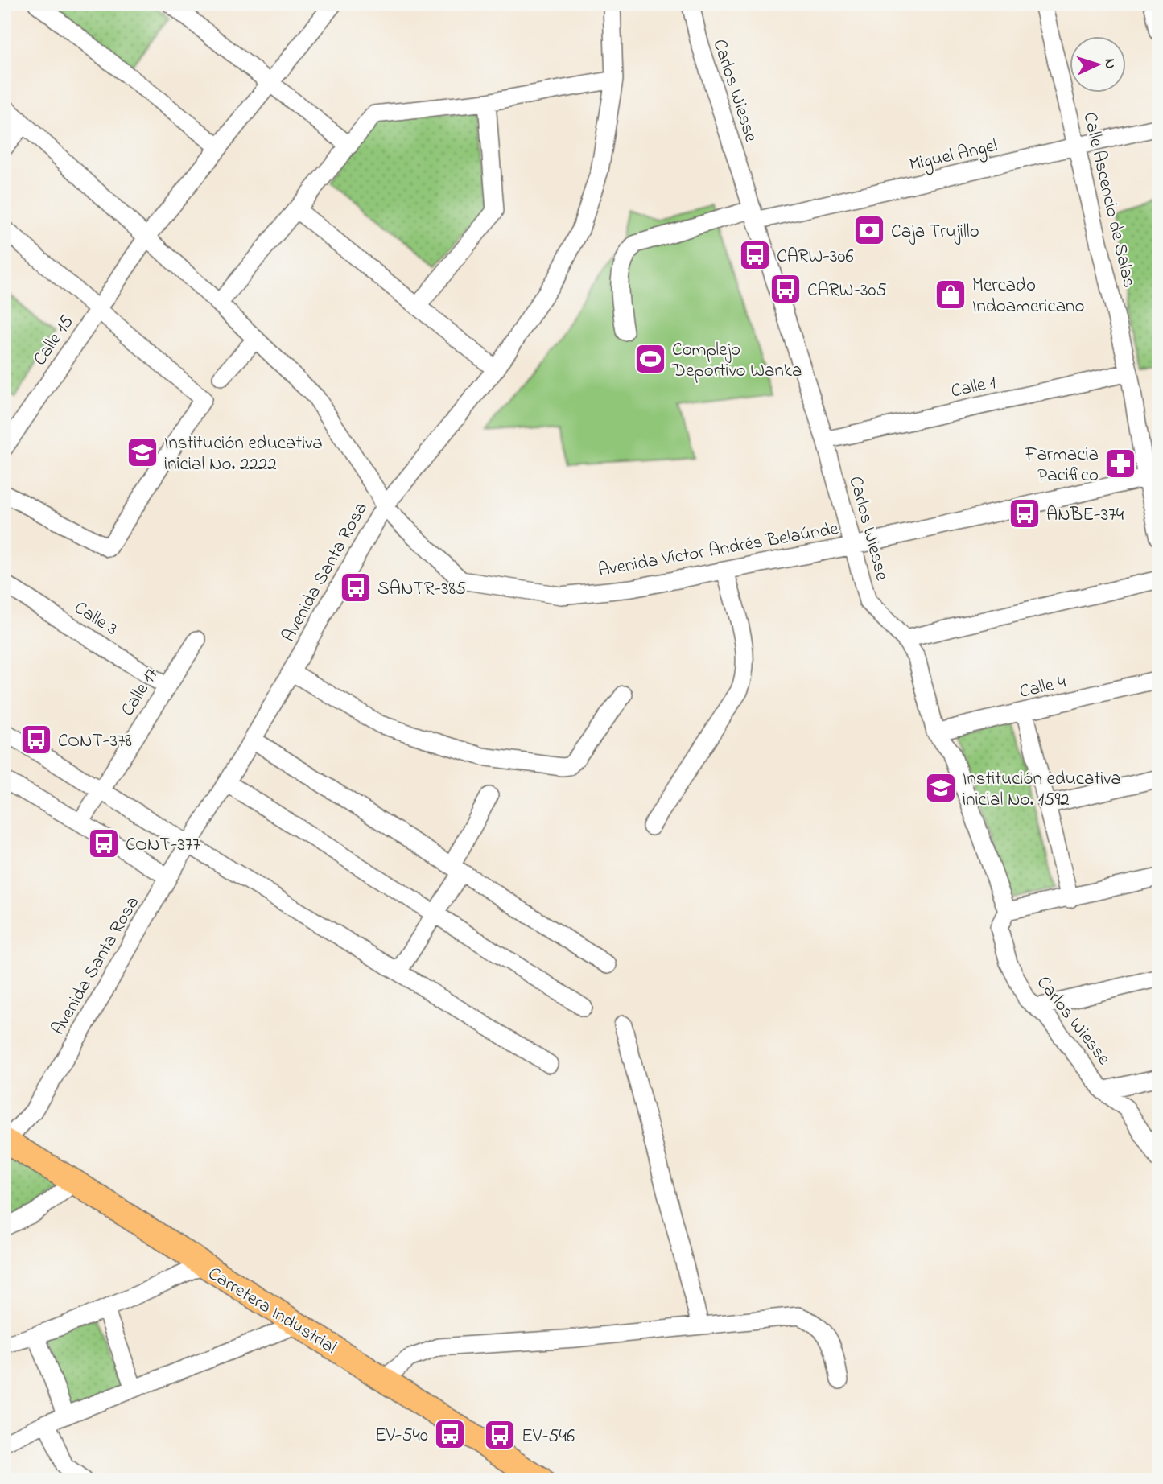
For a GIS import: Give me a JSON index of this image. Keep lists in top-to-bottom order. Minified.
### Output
{"streets":{"highway":["Carretera Industrial"],"street":["Carlos Wiesse","Miguel Angel","Calle Ascencio de Salas","Calle 15","Calle 1","Avenida Víctor Andrés Belaúnde","Avenida Santa Rosa","Calle 3","Calle 4","Calle 17"]},"crossings":[["Carlos Wiesse","Miguel Angel"],["Carlos Wiesse","Calle 1"],["Carlos Wiesse","Avenida Víctor Andrés Belaúnde"],["Carlos Wiesse","Calle 4"],["Miguel Angel","Calle Ascencio de Salas"],["Calle Ascencio de Salas","Calle 1"],["Calle Ascencio de Salas","Avenida Víctor Andrés Belaúnde"],["Calle 15","Avenida Víctor Andrés Belaúnde"],["Avenida Víctor Andrés Belaúnde","Avenida Santa Rosa"],["Avenida Santa Rosa","Carretera Industrial"],["Calle 3","Calle 17"]],"places":{"bank":["Caja Trujillo"],"bus stop":["CARW-306","CARW-305","ANBE-374","SANTR-385","CONT-378","CONT-377","EV-540","EV-546"],"shop":["Mercado Indoamericano"],"sports":["Complejo Deportivo Wanka"],"school or university":["Institución educativa inicial No. 2222","Institución educativa inicial No. 1592"],"pharmacy":["Farmacia Pacifico"]},"north":"right"}
